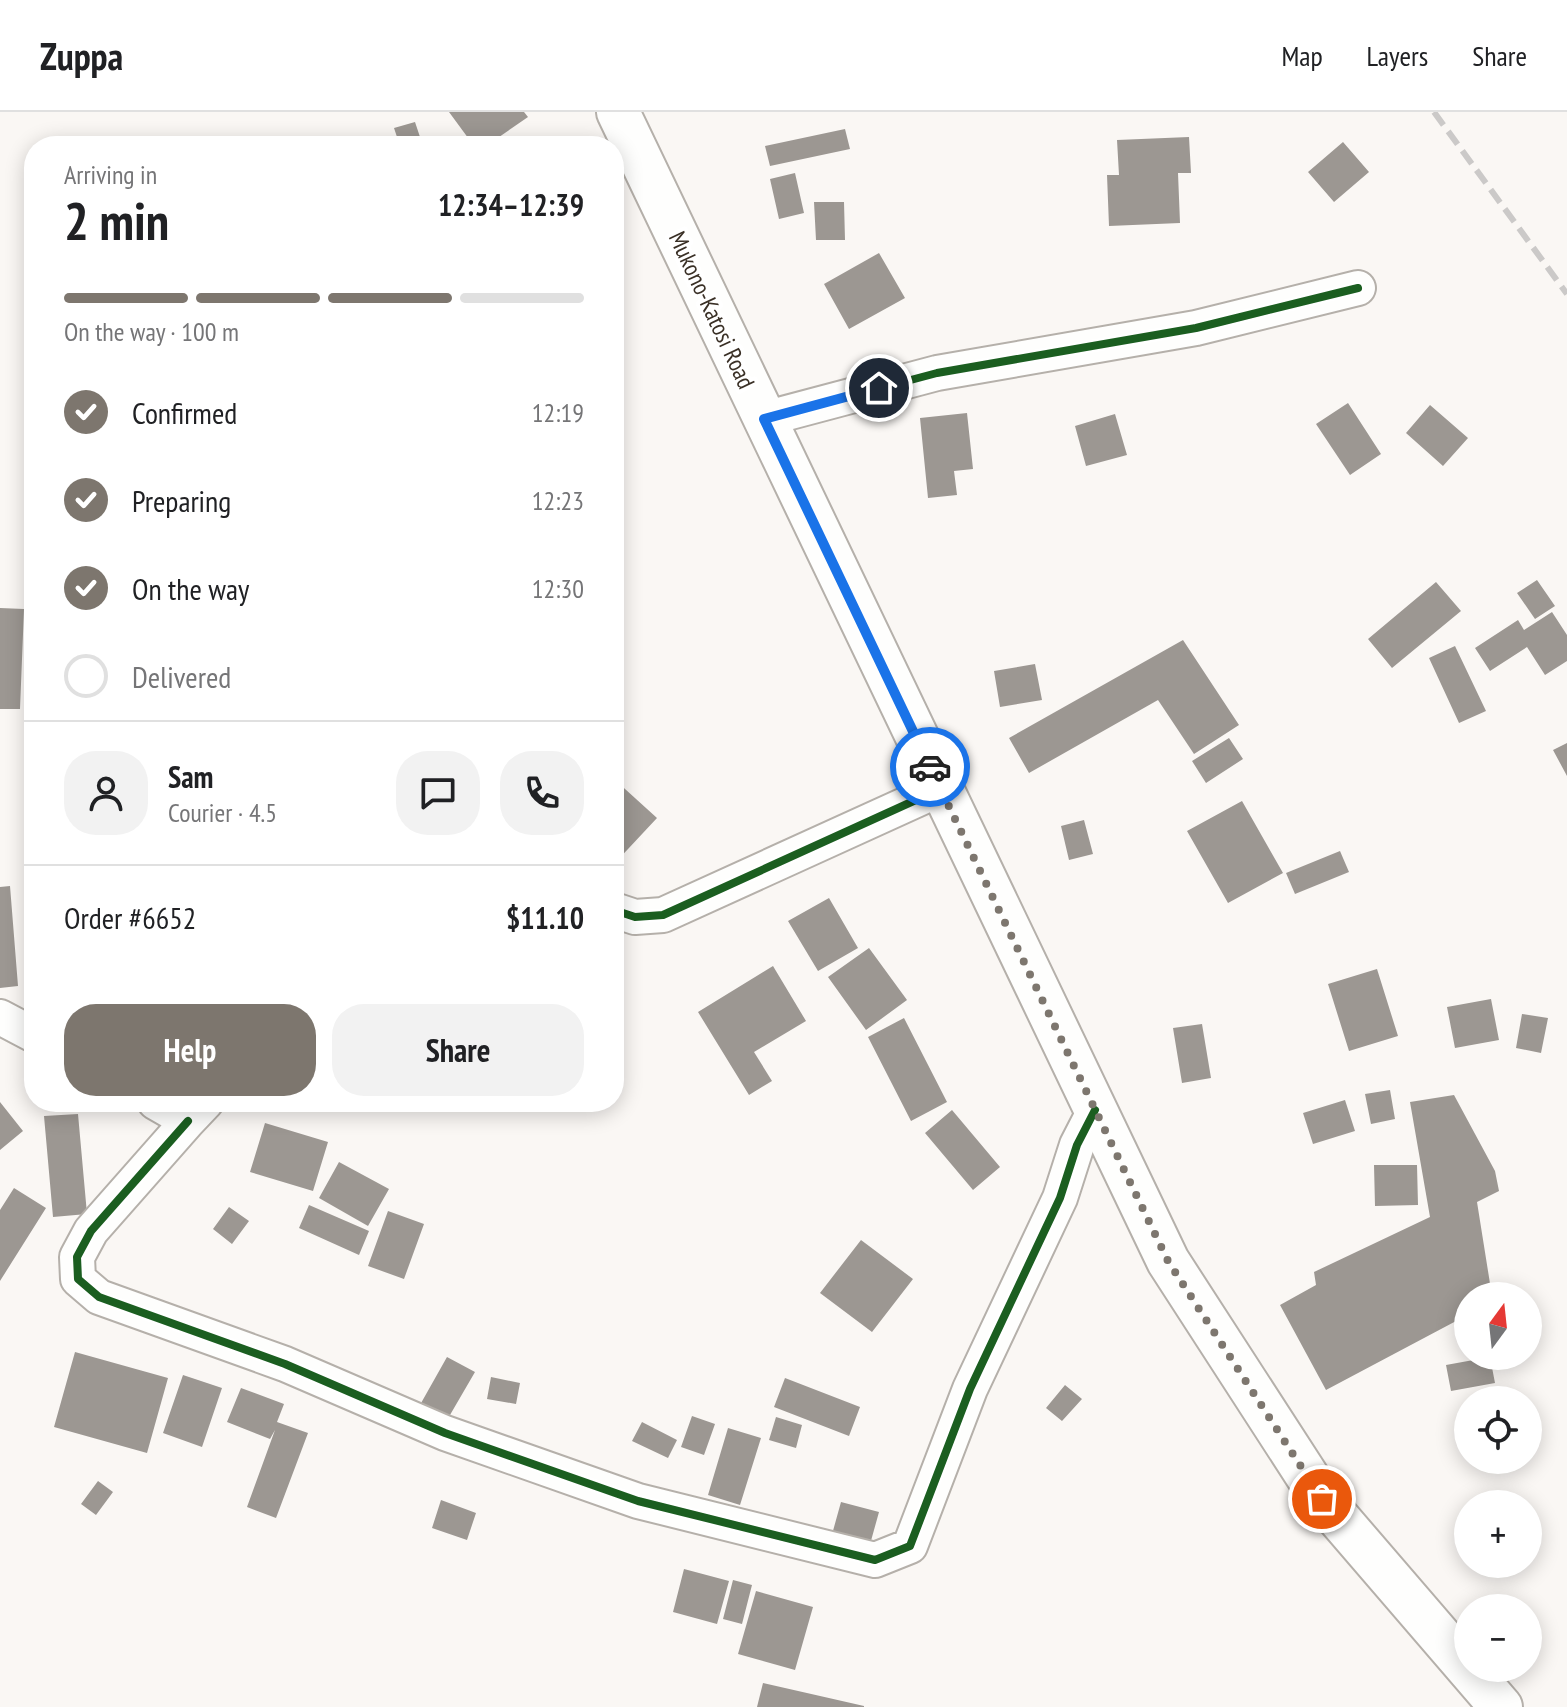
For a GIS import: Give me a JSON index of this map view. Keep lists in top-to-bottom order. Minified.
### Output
{"streets":{"main road":["Mukono-Katosi Road"]},"north":"top","page":{"header":"Zuppa","nav":["Map","Layers","Share"],"heading":["2 min","Arriving in","12:34–12:39"],"panel":["Sam","Courier · 4.5","Order #6652","$11.10"],"bar":"On the way · 100 m","list":[["Confirmed","12:19"],["Preparing","12:23"],["On the way","12:30"],"Delivered"],"buttons":["Help","Share"],"map_buttons":["+","−"]}}
